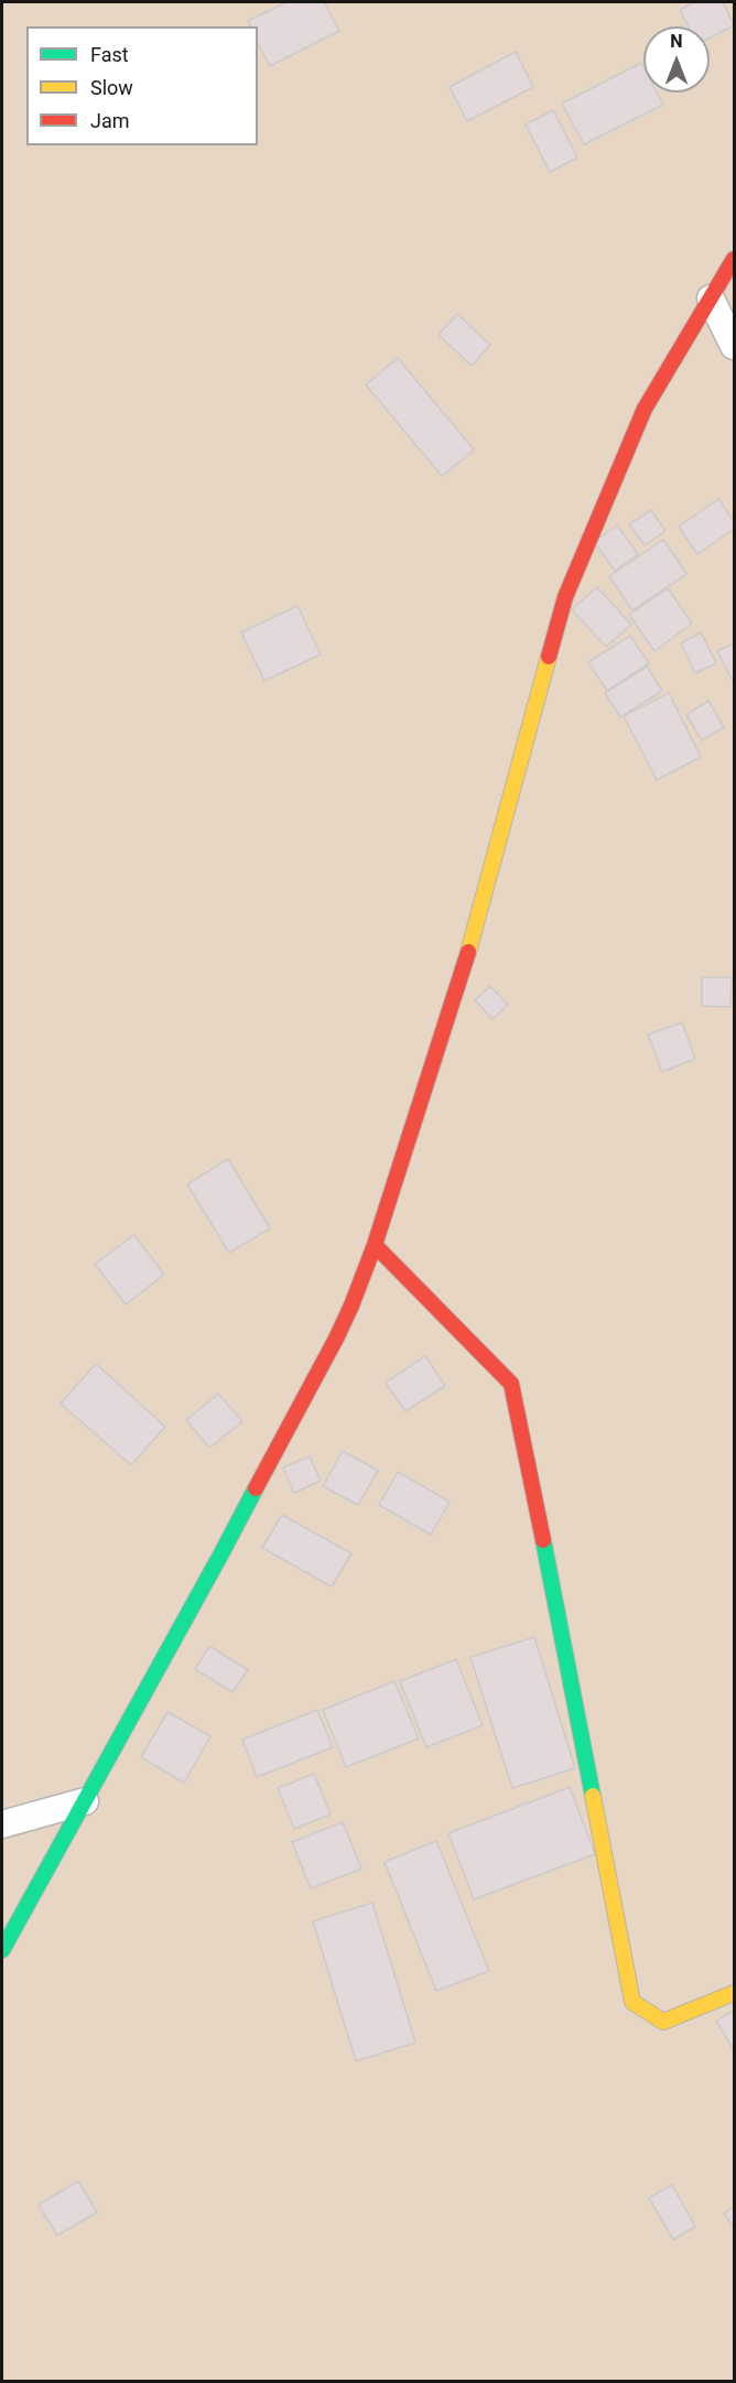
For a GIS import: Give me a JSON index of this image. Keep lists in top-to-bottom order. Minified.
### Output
{"legend":["Fast","Slow","Jam"],"north":"top"}
